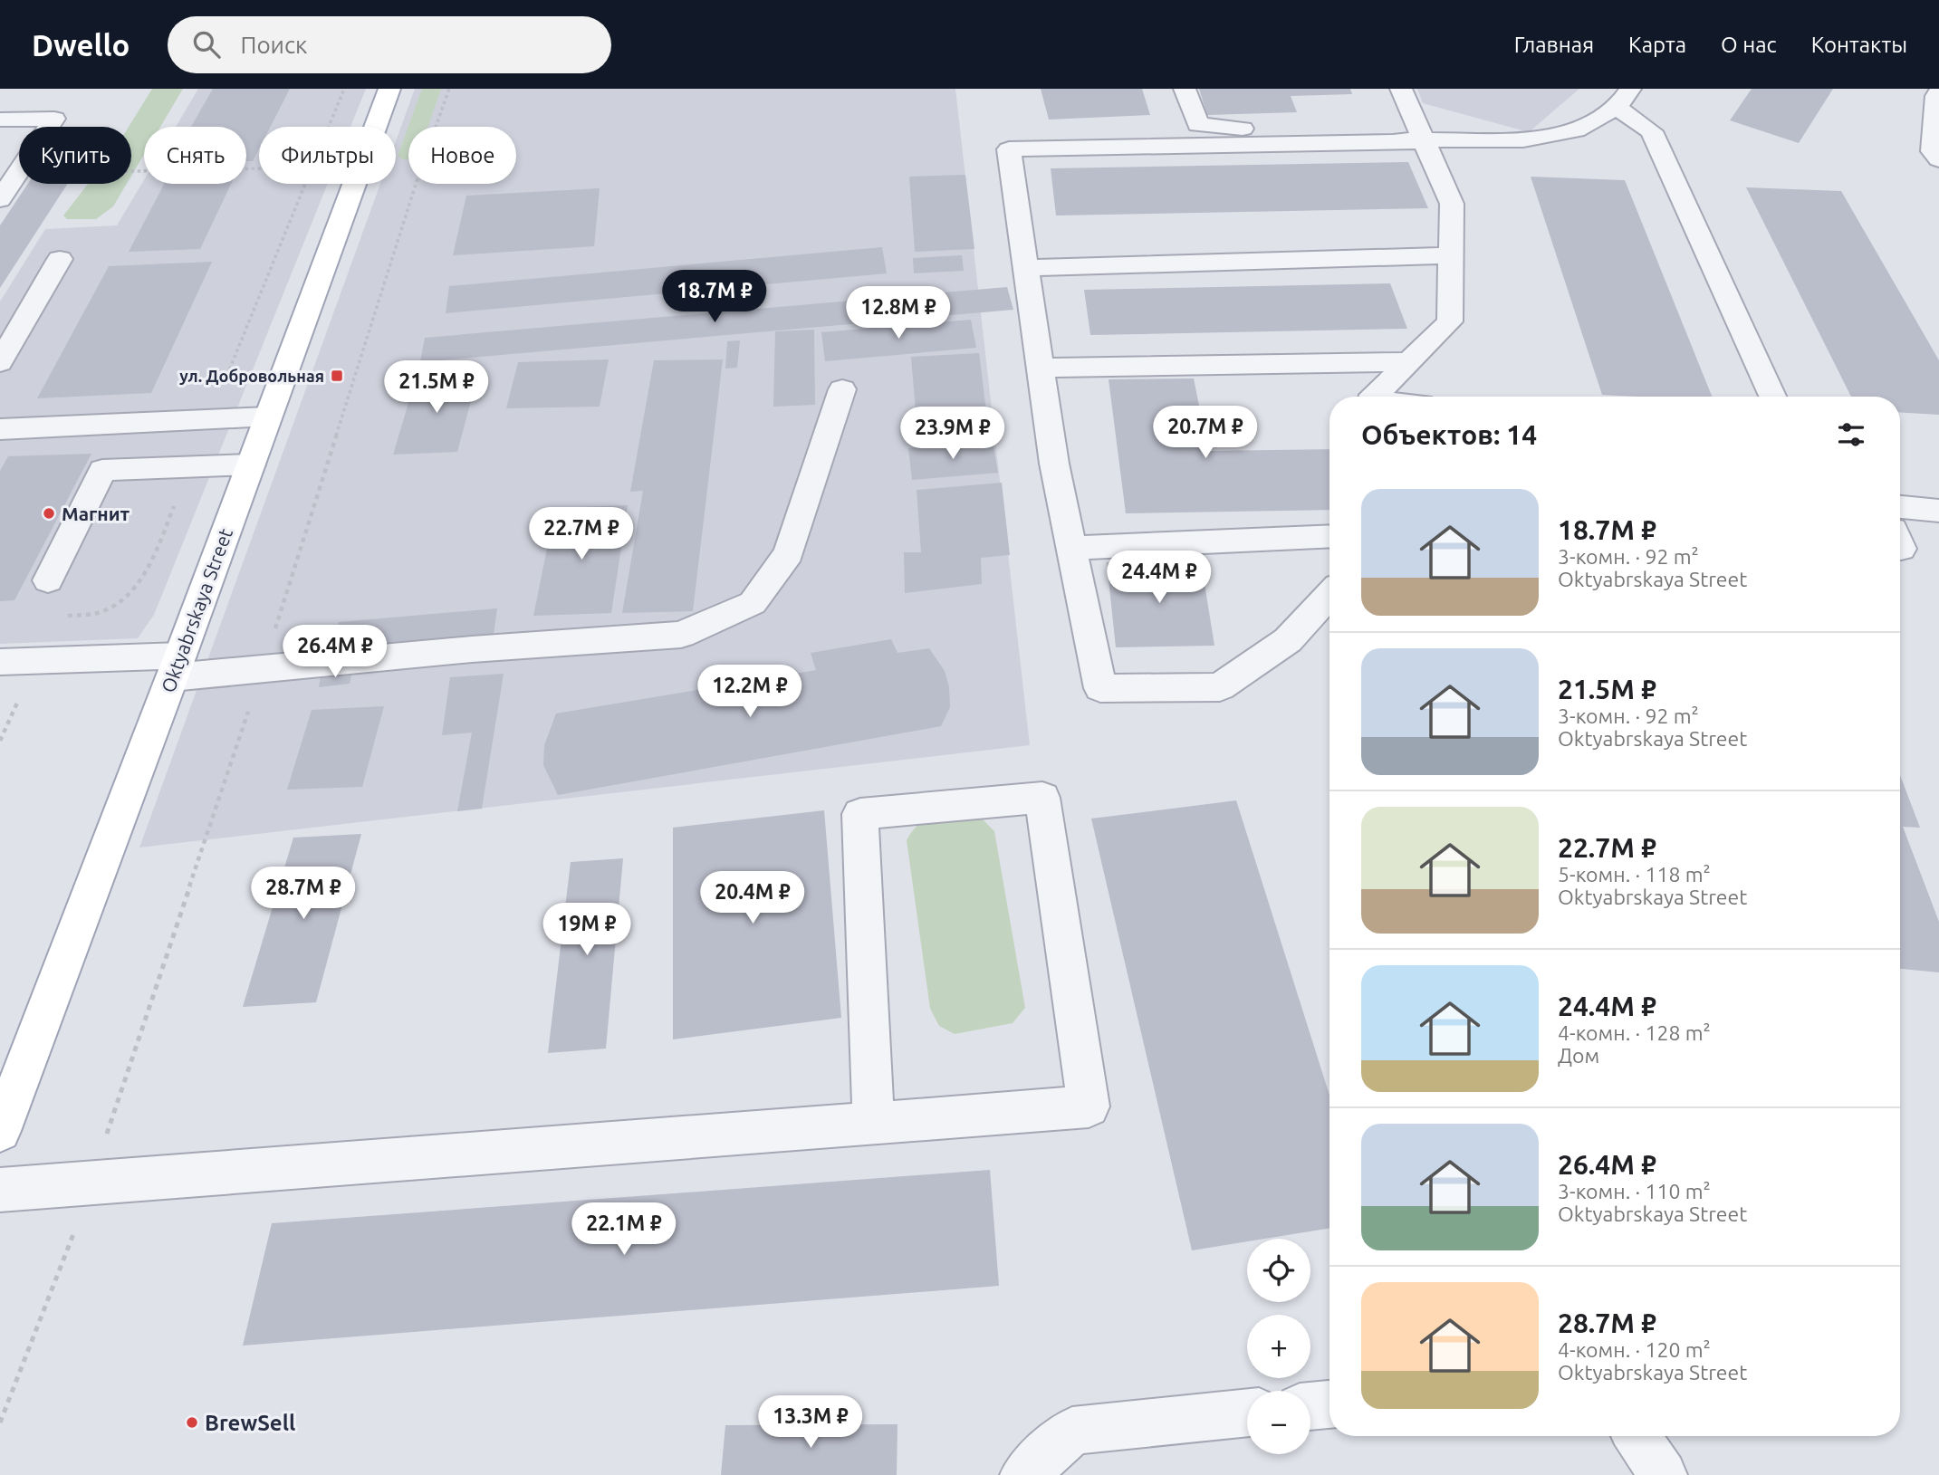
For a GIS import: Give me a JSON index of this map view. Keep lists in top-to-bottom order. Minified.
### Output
{"streets":{"main road":["Oktyabrskaya Street"]},"places":{"transit":["ул. Добровольная"],"other":["Магнит","BrewSell"]},"page":{"header":"Dwello","search":"Поиск","nav":["Главная","Карта","О нас","Контакты"],"chip":["Купить","Снять","Фильтры","Новое"],"price":["18.7M ₽","12.8M ₽","21.5M ₽","20.7M ₽","23.9M ₽","22.7M ₽","24.4M ₽","26.4M ₽","12.2M ₽","28.7M ₽","20.4M ₽","19M ₽","22.1M ₽","13.3M ₽"],"heading":"Объектов: 14","list":[{"name":"18.7M ₽","note":"3-комн. · 92 m² · Oktyabrskaya Street"},{"name":"21.5M ₽","note":"3-комн. · 92 m² · Oktyabrskaya Street"},{"name":"22.7M ₽","note":"5-комн. · 118 m² · Oktyabrskaya Street"},{"name":"24.4M ₽","note":"4-комн. · 128 m² · Дом"},{"name":"26.4M ₽","note":"3-комн. · 110 m² · Oktyabrskaya Street"},{"name":"28.7M ₽","note":"4-комн. · 120 m² · Oktyabrskaya Street"}],"map_buttons":["+","−"]}}
